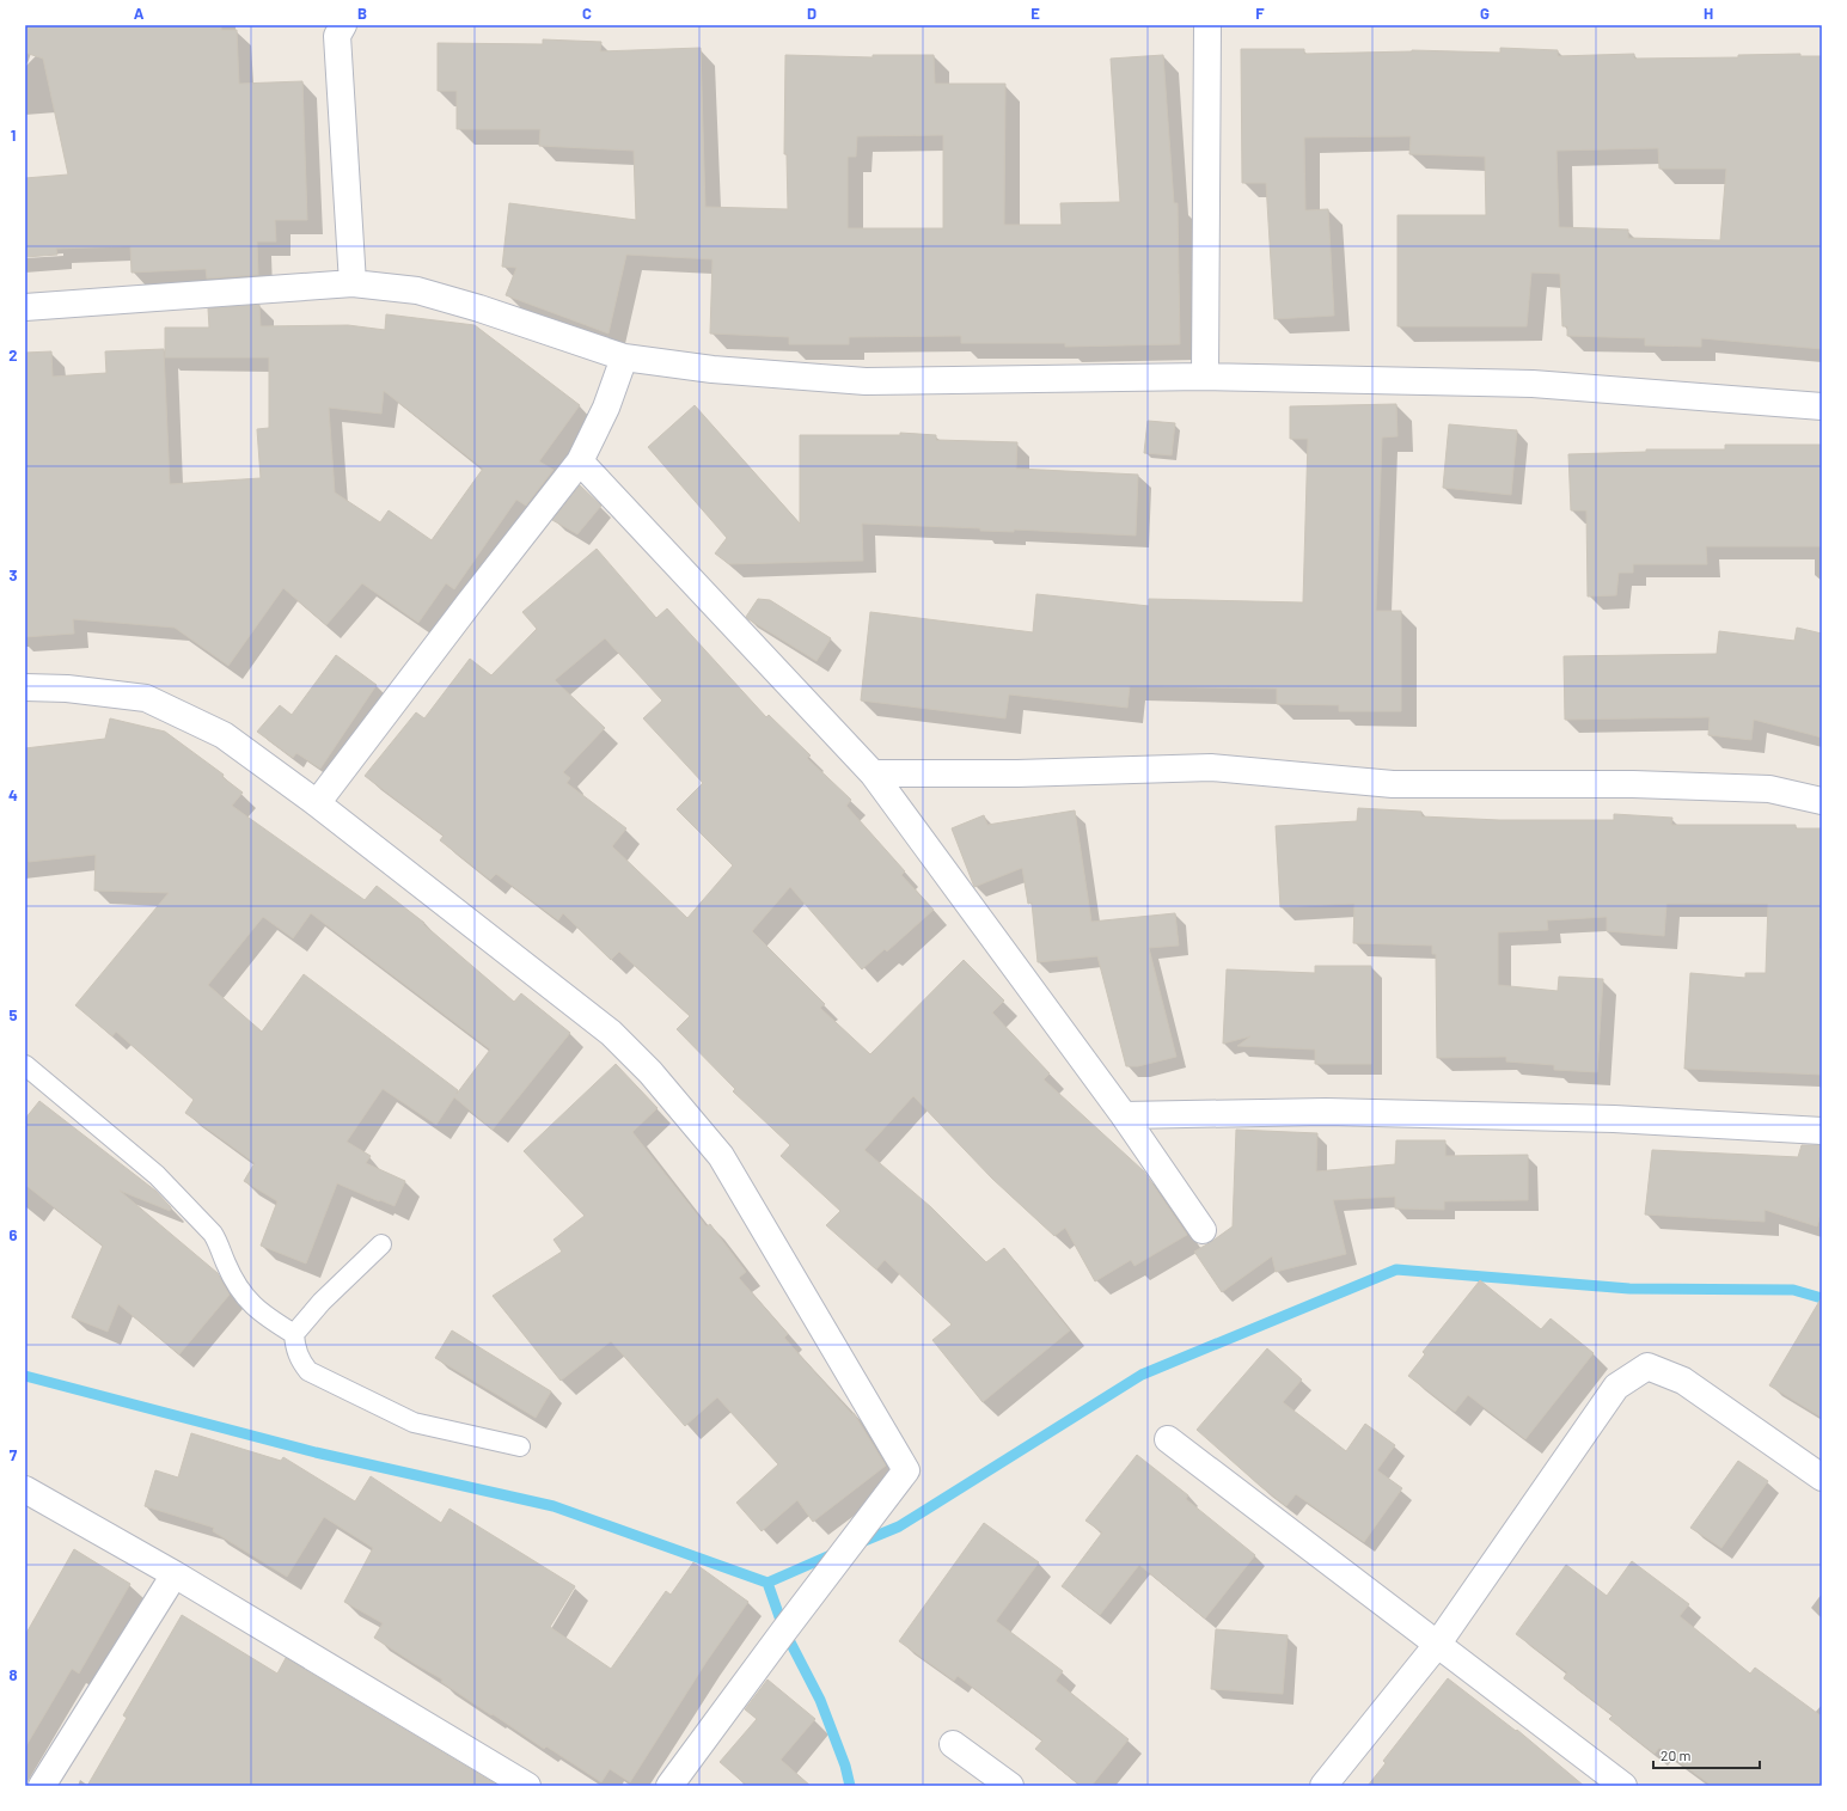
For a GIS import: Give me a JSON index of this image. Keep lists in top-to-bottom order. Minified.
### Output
{"scale_bar":"20 m","grid":{"columns":["A","B","C","D","E","F","G","H"],"rows":["1","2","3","4","5","6","7","8"]}}
